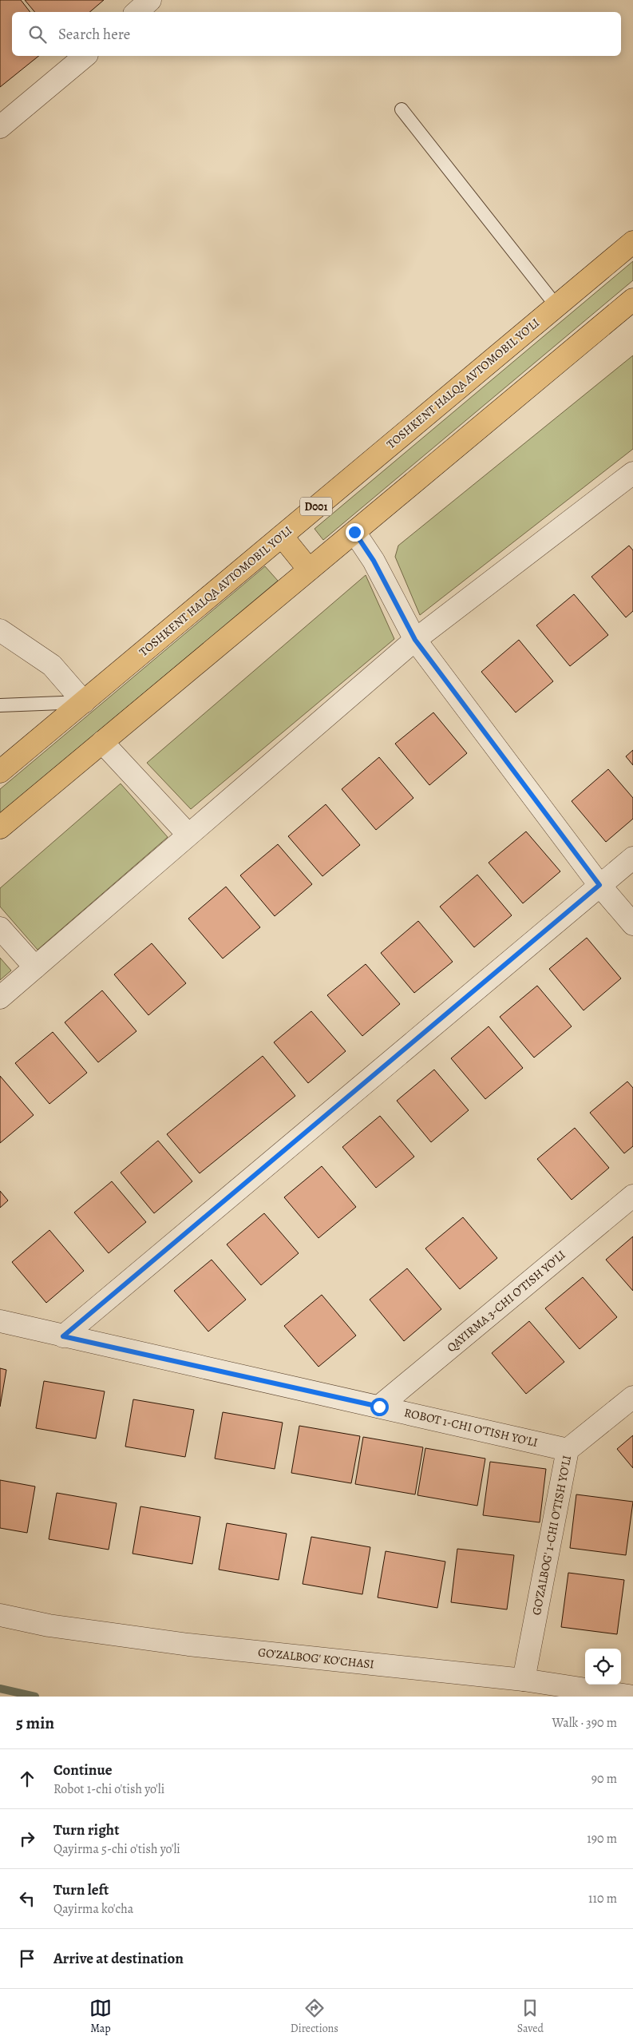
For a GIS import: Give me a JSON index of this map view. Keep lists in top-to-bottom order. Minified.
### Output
{"streets":{"highway":["TOSHKENT HALQA AVTOMOBIL YO'LI","D001"],"street":["QAYIRMA 3-CHI O'TISH YO'LI","ROBOT 1-CHI O'TISH YO'LI","GO'ZALBOG' 1-CHI O'TISH YO'LI","GO'ZALBOG' KO'CHASI"]},"crossings":[["QAYIRMA 3-CHI O'TISH YO'LI","ROBOT 1-CHI O'TISH YO'LI"],["ROBOT 1-CHI O'TISH YO'LI","GO'ZALBOG' 1-CHI O'TISH YO'LI"],["GO'ZALBOG' 1-CHI O'TISH YO'LI","GO'ZALBOG' KO'CHASI"]],"page":{"search":"Search here","heading":["5 min","Walk · 390 m"],"list":[["Continue","Robot 1-chi o'tish yo'li","90 m"],["Turn right","Qayirma 5-chi o'tish yo'li","190 m"],["Turn left","Qayirma ko'cha","110 m"],"Arrive at destination"],"nav":["Map","Directions","Saved"]}}
